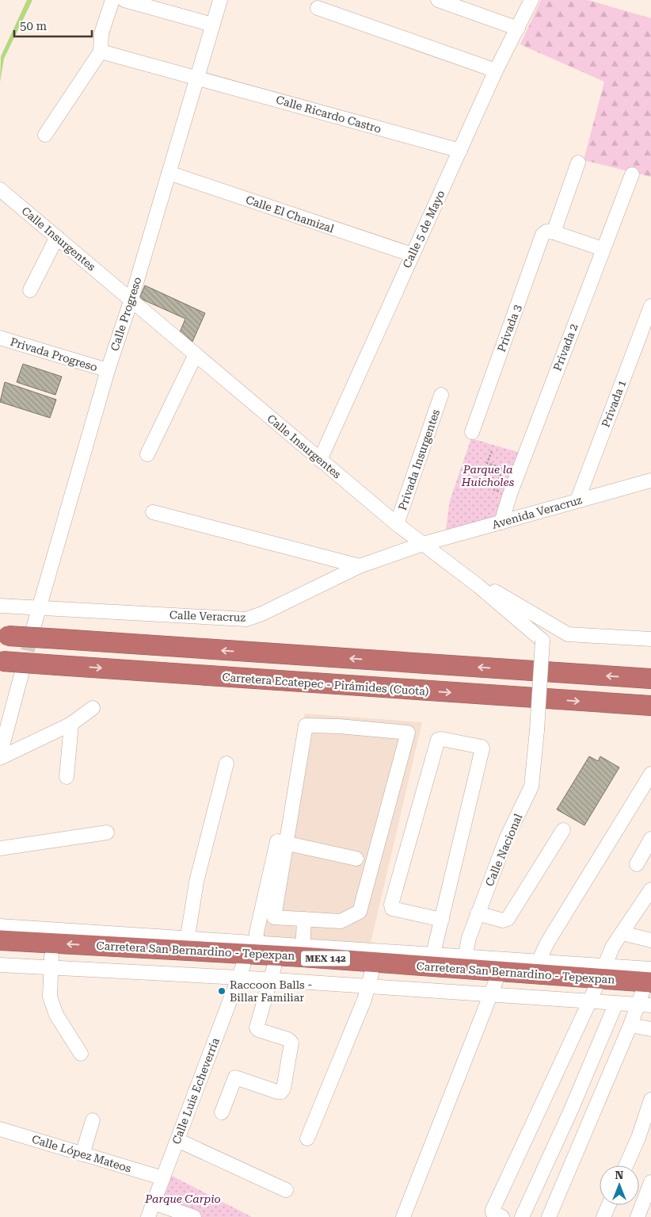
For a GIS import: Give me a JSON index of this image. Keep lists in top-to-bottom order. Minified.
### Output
{"streets":{"highway":["Carretera Ecatepec - Pirámides (Cuota)","Carretera San Bernardino - Tepexpan","MEX 142"],"street":["Calle Ricardo Castro","Calle El Chamizal","Calle 5 de Mayo","Calle Insurgentes","Calle Progreso","Privada 3","Privada 2","Privada Progreso","Privada 1","Privada Insurgentes","Avenida Veracruz","Calle Veracruz","Calle Nacional","Calle Luis Echeverría","Calle López Mateos"]},"crossings":[["Calle Ricardo Castro","Calle 5 de Mayo"],["Calle Ricardo Castro","Calle Progreso"],["Calle El Chamizal","Calle 5 de Mayo"],["Calle El Chamizal","Calle Progreso"],["Calle 5 de Mayo","Calle Insurgentes"],["Calle Insurgentes","Calle Progreso"],["Calle Insurgentes","Privada Insurgentes"],["Calle Insurgentes","Avenida Veracruz"],["Calle Insurgentes","Calle Veracruz"],["Calle Insurgentes","Calle Nacional"],["Calle Progreso","Privada Progreso"],["Calle Progreso","Calle Veracruz"],["Privada 2","Avenida Veracruz"],["Privada 1","Avenida Veracruz"],["Avenida Veracruz","Calle Veracruz"],["Calle Nacional","Carretera San Bernardino - Tepexpan"],["Carretera San Bernardino - Tepexpan","Calle Luis Echeverría"],["Calle Luis Echeverría","Calle López Mateos"]],"parks":["Parque la Huicholes","Parque Carpio"],"places":["Raccoon Balls - Billar Familiar"],"scale_bar":"50 m","north":"top"}
